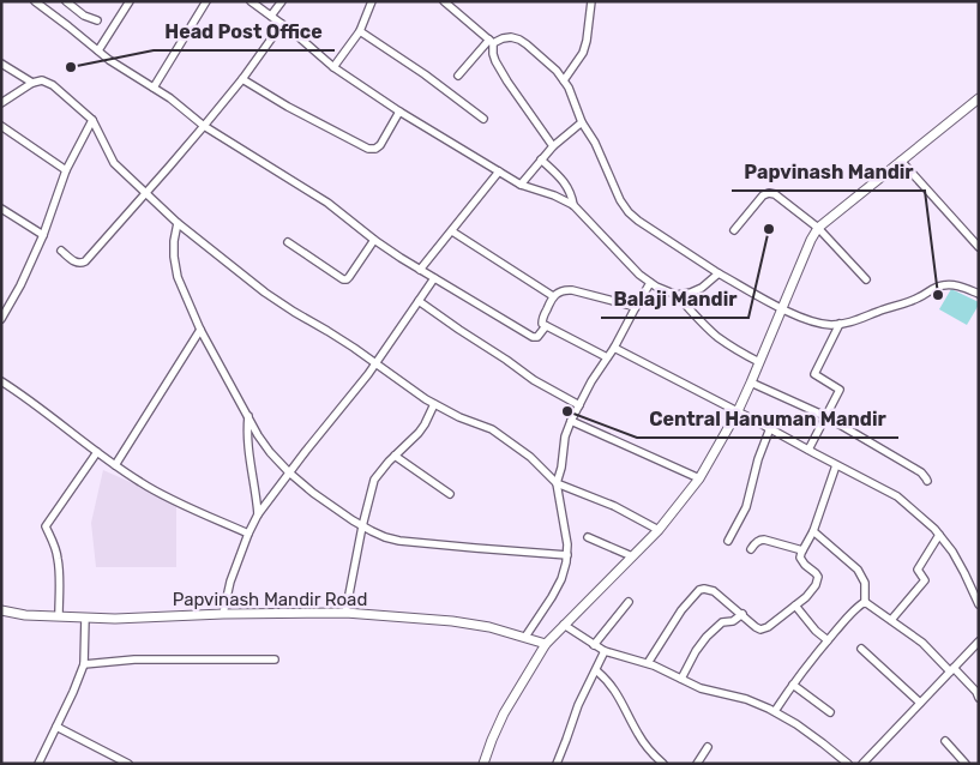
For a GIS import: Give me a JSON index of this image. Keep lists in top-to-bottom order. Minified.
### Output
{"streets":{"street":["Papvinash Mandir Road"]},"places":["Head Post Office","Balaji Mandir","Papvinash Mandir","Central Hanuman Mandir"]}
